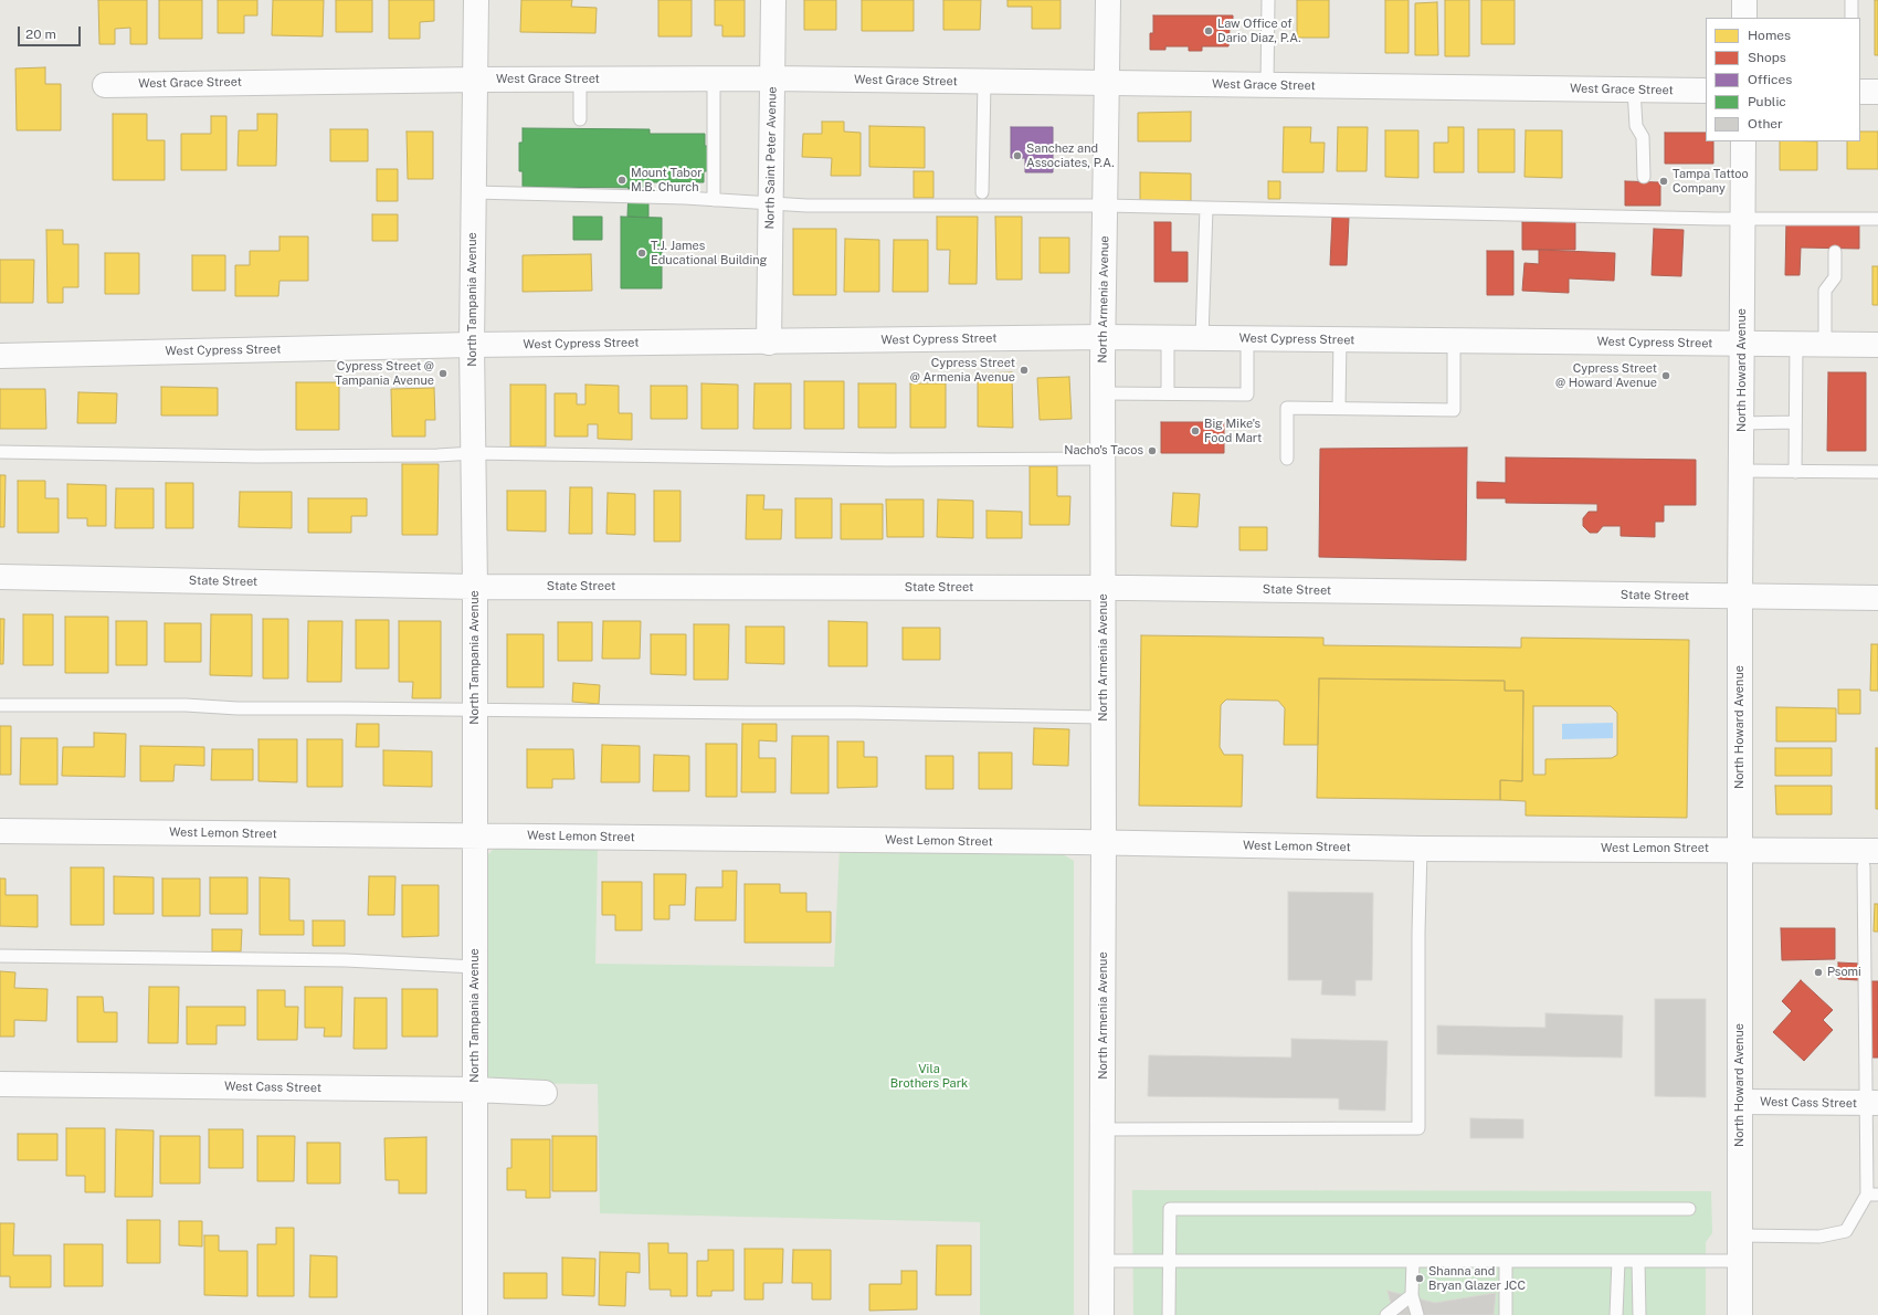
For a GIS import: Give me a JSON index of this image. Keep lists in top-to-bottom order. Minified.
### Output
{"streets":{"street":["West Grace Street","North Saint Peter Avenue","North Tampania Avenue","North Armenia Avenue","West Cypress Street","North Howard Avenue","State Street","West Lemon Street","West Cass Street"]},"crossings":[["West Grace Street","North Saint Peter Avenue"],["West Grace Street","North Tampania Avenue"],["West Grace Street","North Armenia Avenue"],["North Saint Peter Avenue","West Cypress Street"],["North Tampania Avenue","West Cypress Street"],["North Tampania Avenue","State Street"],["North Tampania Avenue","West Lemon Street"],["North Tampania Avenue","West Cass Street"],["North Armenia Avenue","West Cypress Street"],["North Armenia Avenue","State Street"],["North Armenia Avenue","West Lemon Street"],["West Cypress Street","North Howard Avenue"],["North Howard Avenue","State Street"],["North Howard Avenue","West Lemon Street"],["North Howard Avenue","West Cass Street"]],"parks":["Vila Brothers Park"],"places":["Law Office of Dario Diaz, P.A.","Sanchez and Associates, P.A.","Mount Tabor M.B. Church","Tampa Tattoo Company","T.J. James Educational Building","Cypress Street @ Armenia Avenue","Cypress Street @ Tampania Avenue","Cypress Street @ Howard Avenue","Big Mike's Food Mart","Nacho's Tacos","Psomi","Shanna and Bryan Glazer JCC"],"legend":["Homes","Shops","Offices","Public","Other"],"scale_bar":"20 m"}
